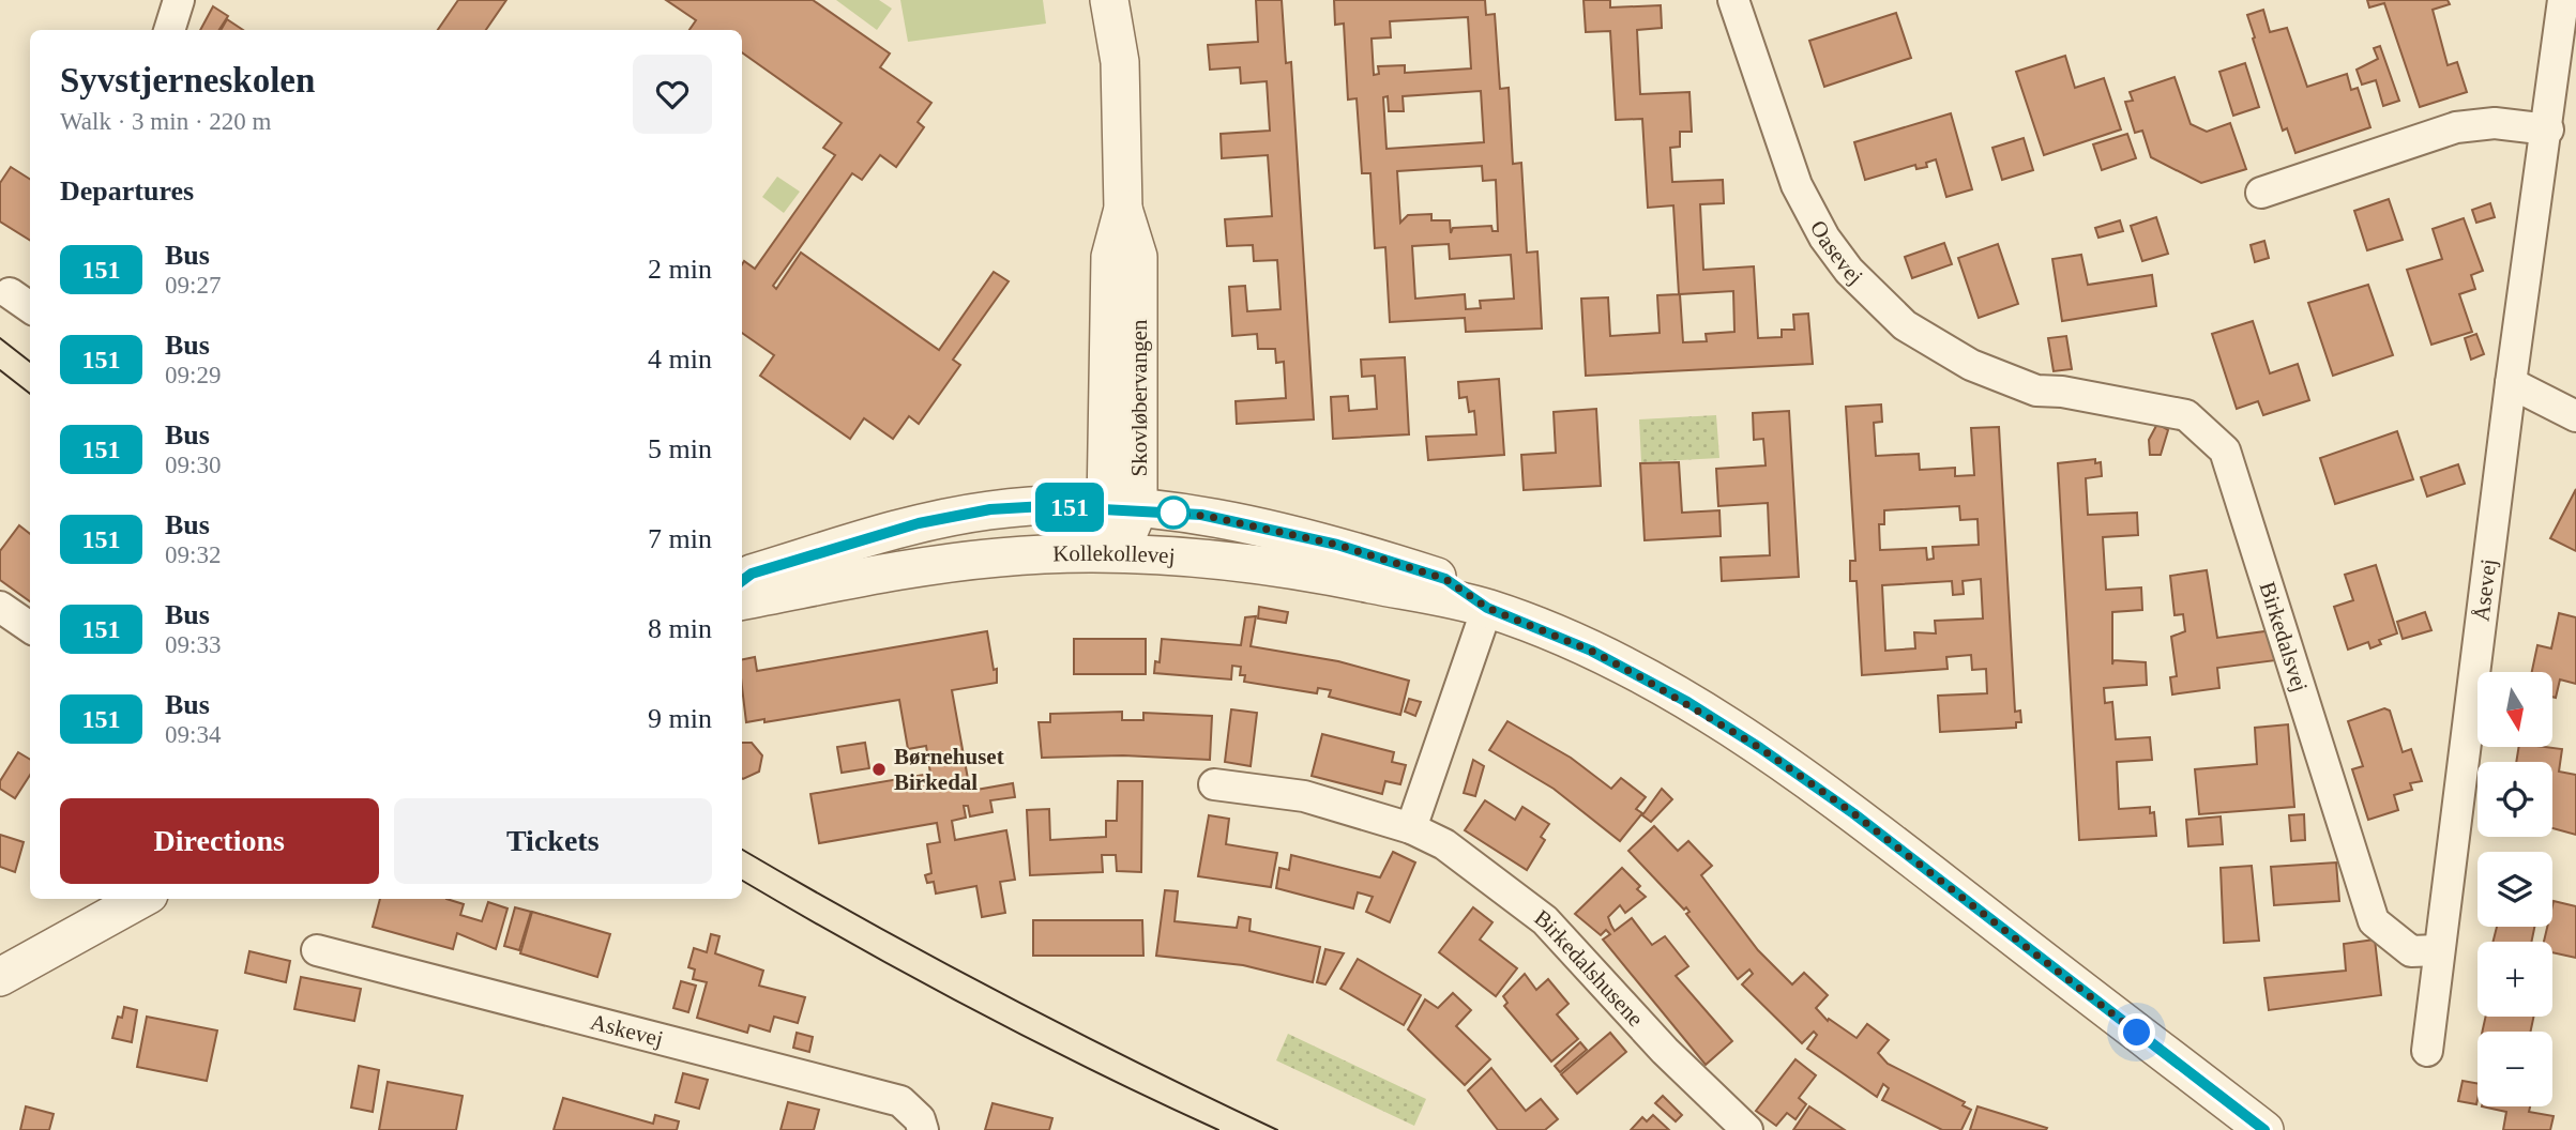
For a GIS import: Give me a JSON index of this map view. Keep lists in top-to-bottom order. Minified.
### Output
{"streets":{"street":["Oasevej","Skovløbervangen","Kollekollevej","Åsevej","Birkedalsvej","Birkedalshusene","Askevej"]},"crossings":[["Oasevej","Birkedalsvej"],["Skovløbervangen","Kollekollevej"],["Åsevej","Birkedalsvej"]],"places":["Børnehuset Birkedal"],"lines":["bus line 151"],"north":"bottom","page":{"on_map":"151","heading":[["Syvstjerneskolen","Walk · 3 min · 220 m"],"Departures"],"list":[{"mark":"151","name":"Bus","note":"09:27","value":"2 min"},{"mark":"151","name":"Bus","note":"09:29","value":"4 min"},{"mark":"151","name":"Bus","note":"09:30","value":"5 min"},{"mark":"151","name":"Bus","note":"09:32","value":"7 min"},{"mark":"151","name":"Bus","note":"09:33","value":"8 min"},{"mark":"151","name":"Bus","note":"09:34","value":"9 min"}],"map_buttons":["+","−"],"buttons":["Directions","Tickets"]}}
